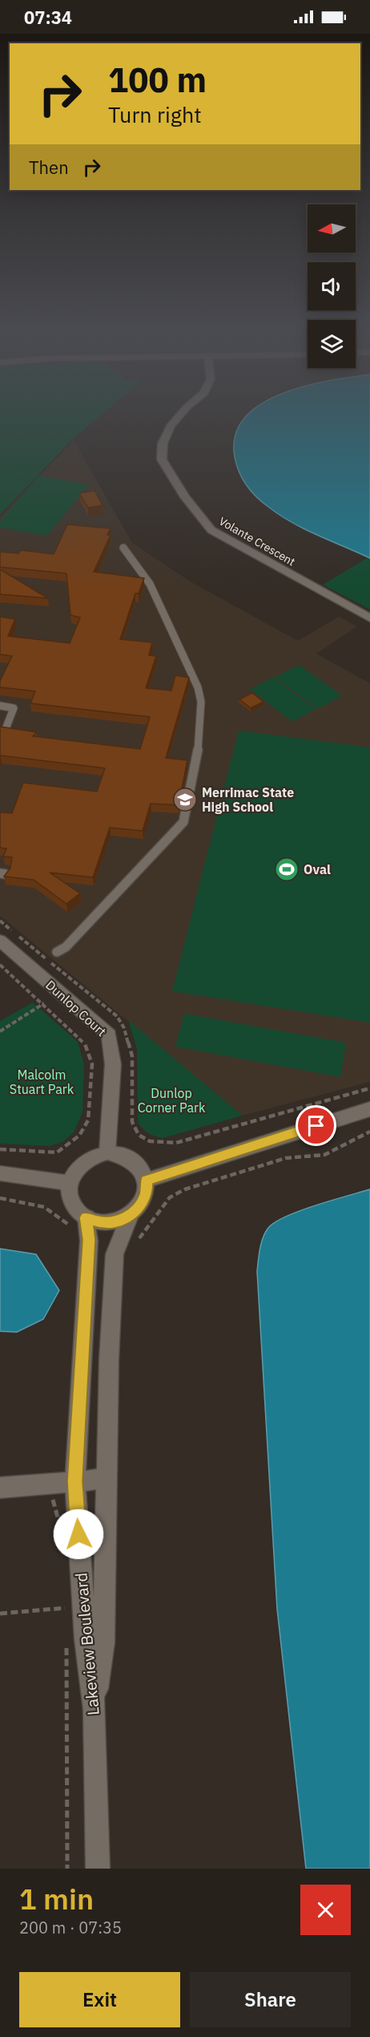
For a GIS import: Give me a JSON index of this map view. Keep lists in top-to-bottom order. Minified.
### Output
{"streets":{"street":["Volante Crescent","Dunlop Court","Lakeview Boulevard"]},"crossings":[["Dunlop Court","Lakeview Boulevard"]],"parks":["Malcolm Stuart Park","Dunlop Corner Park"],"places":{"school or university":["Merrimac State High School"],"sports":["Oval"]},"north":"left","page":{"status":"07:34","turn":["100 m","Turn right"],"then":"Then","heading":["1 min","200 m · 07:35"],"buttons":["Exit","Share"]}}
